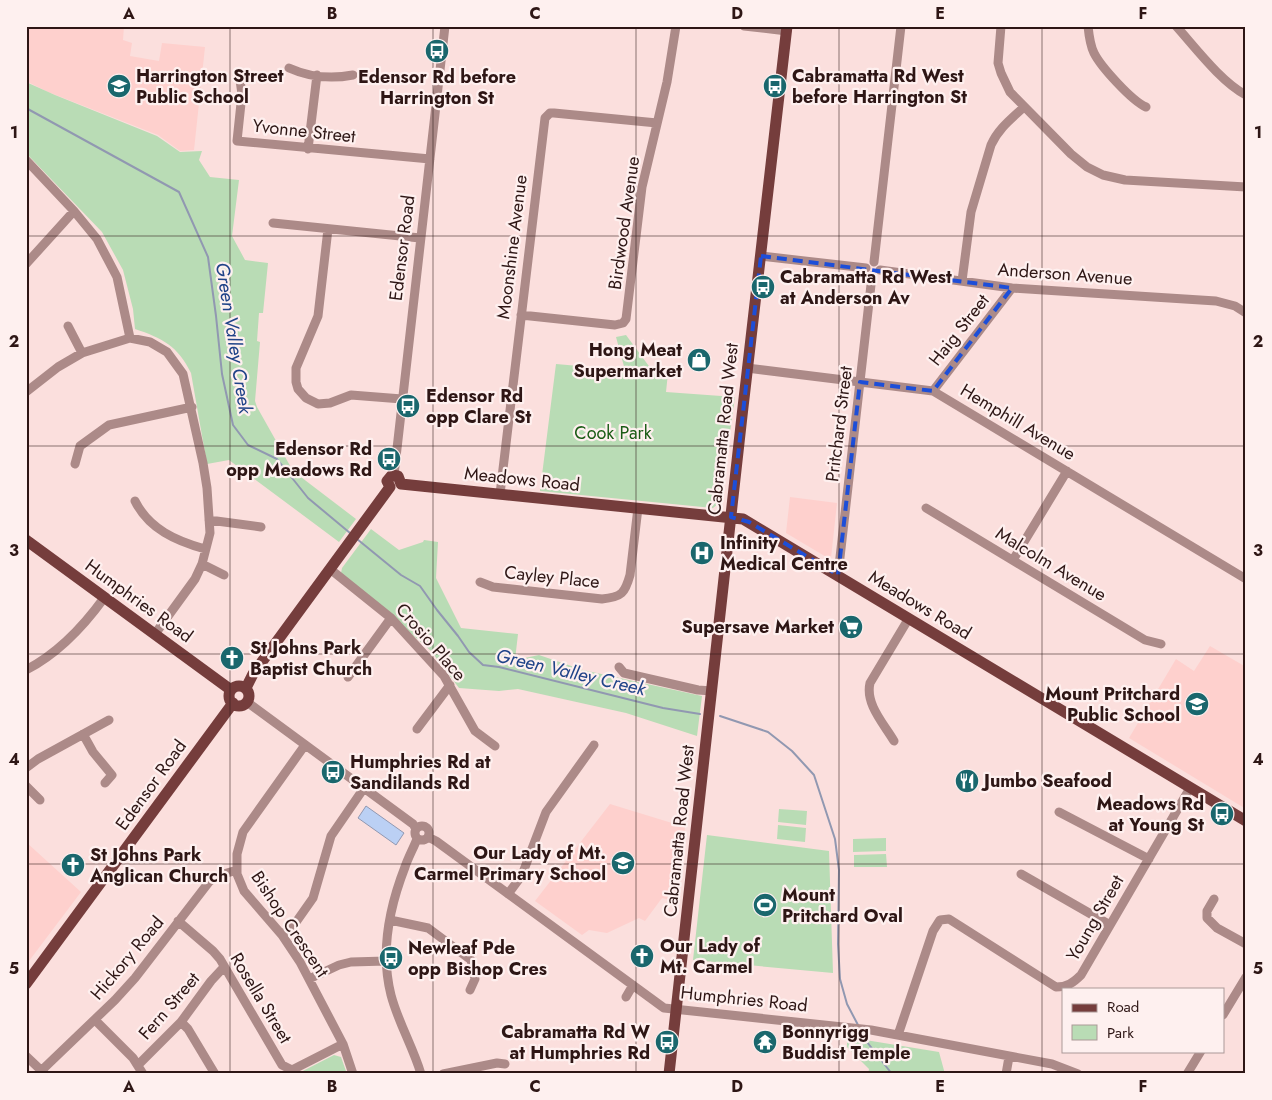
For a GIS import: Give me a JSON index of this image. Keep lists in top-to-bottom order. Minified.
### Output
{"streets":{"main road":["Edensor Road","Cabramatta Road West","Meadows Road","Humphries Road"],"street":["Yvonne Street","Birdwood Avenue","Moonshine Avenue","Anderson Avenue","Haig Street","Hemphill Avenue","Pritchard Street","Malcolm Avenue","Cayley Place","Crosio Place","Young Street","Bishop Crescent","Hickory Road","Rosella Street","Fern Street"]},"crossings":[["Yvonne Street","Edensor Road"],["Birdwood Avenue","Moonshine Avenue"],["Moonshine Avenue","Meadows Road"],["Edensor Road","Meadows Road"],["Edensor Road","Humphries Road"],["Anderson Avenue","Haig Street"],["Anderson Avenue","Pritchard Street"],["Haig Street","Hemphill Avenue"],["Hemphill Avenue","Pritchard Street"],["Hemphill Avenue","Cabramatta Road West"],["Pritchard Street","Meadows Road"],["Cabramatta Road West","Meadows Road"],["Cabramatta Road West","Humphries Road"],["Meadows Road","Cayley Place"],["Meadows Road","Young Street"],["Humphries Road","Young Street"],["Bishop Crescent","Hickory Road"],["Bishop Crescent","Rosella Street"],["Hickory Road","Rosella Street"],["Rosella Street","Fern Street"]],"water":["Green Valley Creek"],"parks":["Cook Park"],"places":{"bus stop":["Edensor Rd before Harrington St","Cabramatta Rd West before Harrington St","Cabramatta Rd West at Anderson Av","Edensor Rd opp Clare St","Edensor Rd opp Meadows Rd","Humphries Rd at Sandilands Rd","Meadows Rd at Young St","Newleaf Pde opp Bishop Cres","Cabramatta Rd W at Humphries Rd"],"school or university":["Harrington Street Public School","Mount Pritchard Public School","Our Lady of Mt. Carmel Primary School"],"shop":["Hong Meat Supermarket"],"hospital":["Infinity Medical Centre"],"supermarket":["Supersave Market"],"church":["St Johns Park Baptist Church","St Johns Park Anglican Church","Our Lady of Mt. Carmel"],"restaurant":["Jumbo Seafood"],"sports":["Mount Pritchard Oval"],"temple":["Bonnyrigg Buddist Temple"]},"legend":["Road","Park"],"grid":{"columns":["A","B","C","D","E","F"],"rows":["1","2","3","4","5"]}}
